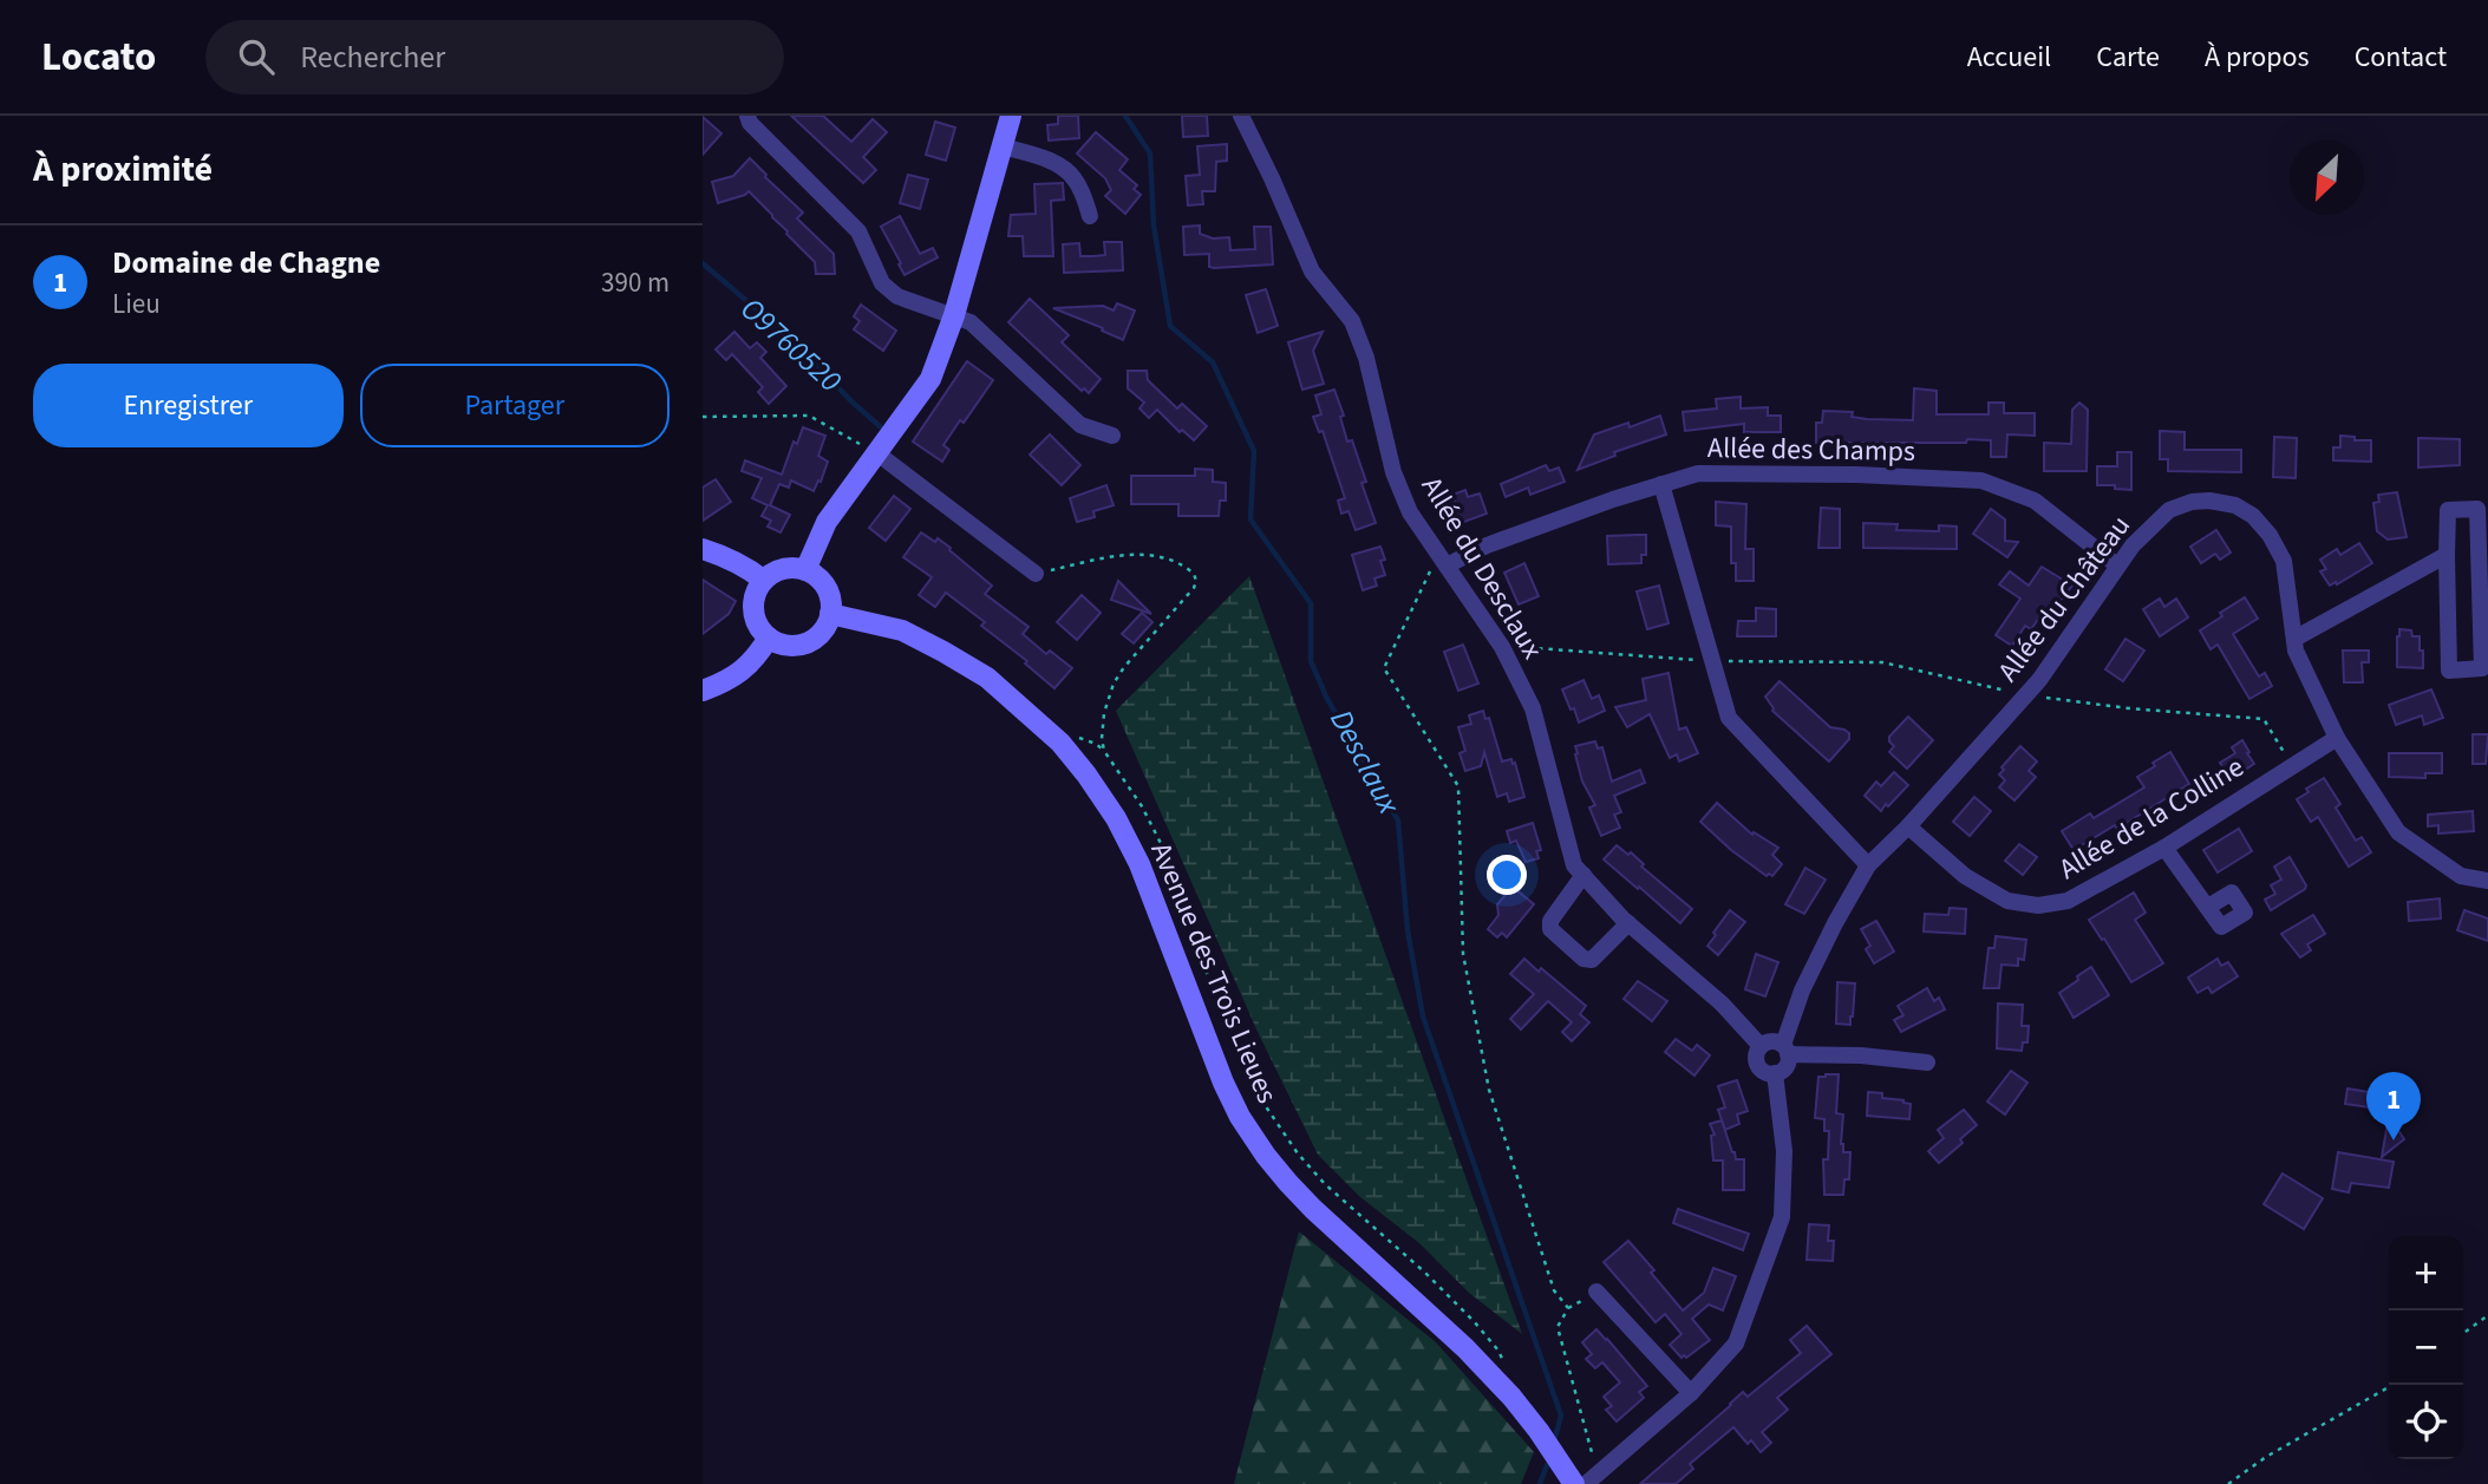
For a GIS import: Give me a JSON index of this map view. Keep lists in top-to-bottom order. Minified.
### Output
{"streets":{"main road":["Avenue des Trois Lieues"],"street":["Allée des Champs","Allée du Desclaux","Allée du Château","Allée de la Colline"]},"crossings":[["Allée des Champs","Allée du Desclaux"],["Allée des Champs","Allée du Château"],["Allée du Desclaux","Allée du Château"],["Allée du Château","Allée de la Colline"]],"water":["O9760520","Desclaux"],"north":"bottom left","page":{"header":"Locato","search":"Rechercher","nav":["Accueil","Carte","À propos","Contact"],"heading":"À proximité","list":[{"mark":"1","name":"Domaine de Chagne","note":"Lieu","value":"390 m"}],"buttons":["Enregistrer","Partager"],"pins":"1","map_buttons":["+","−"]}}
